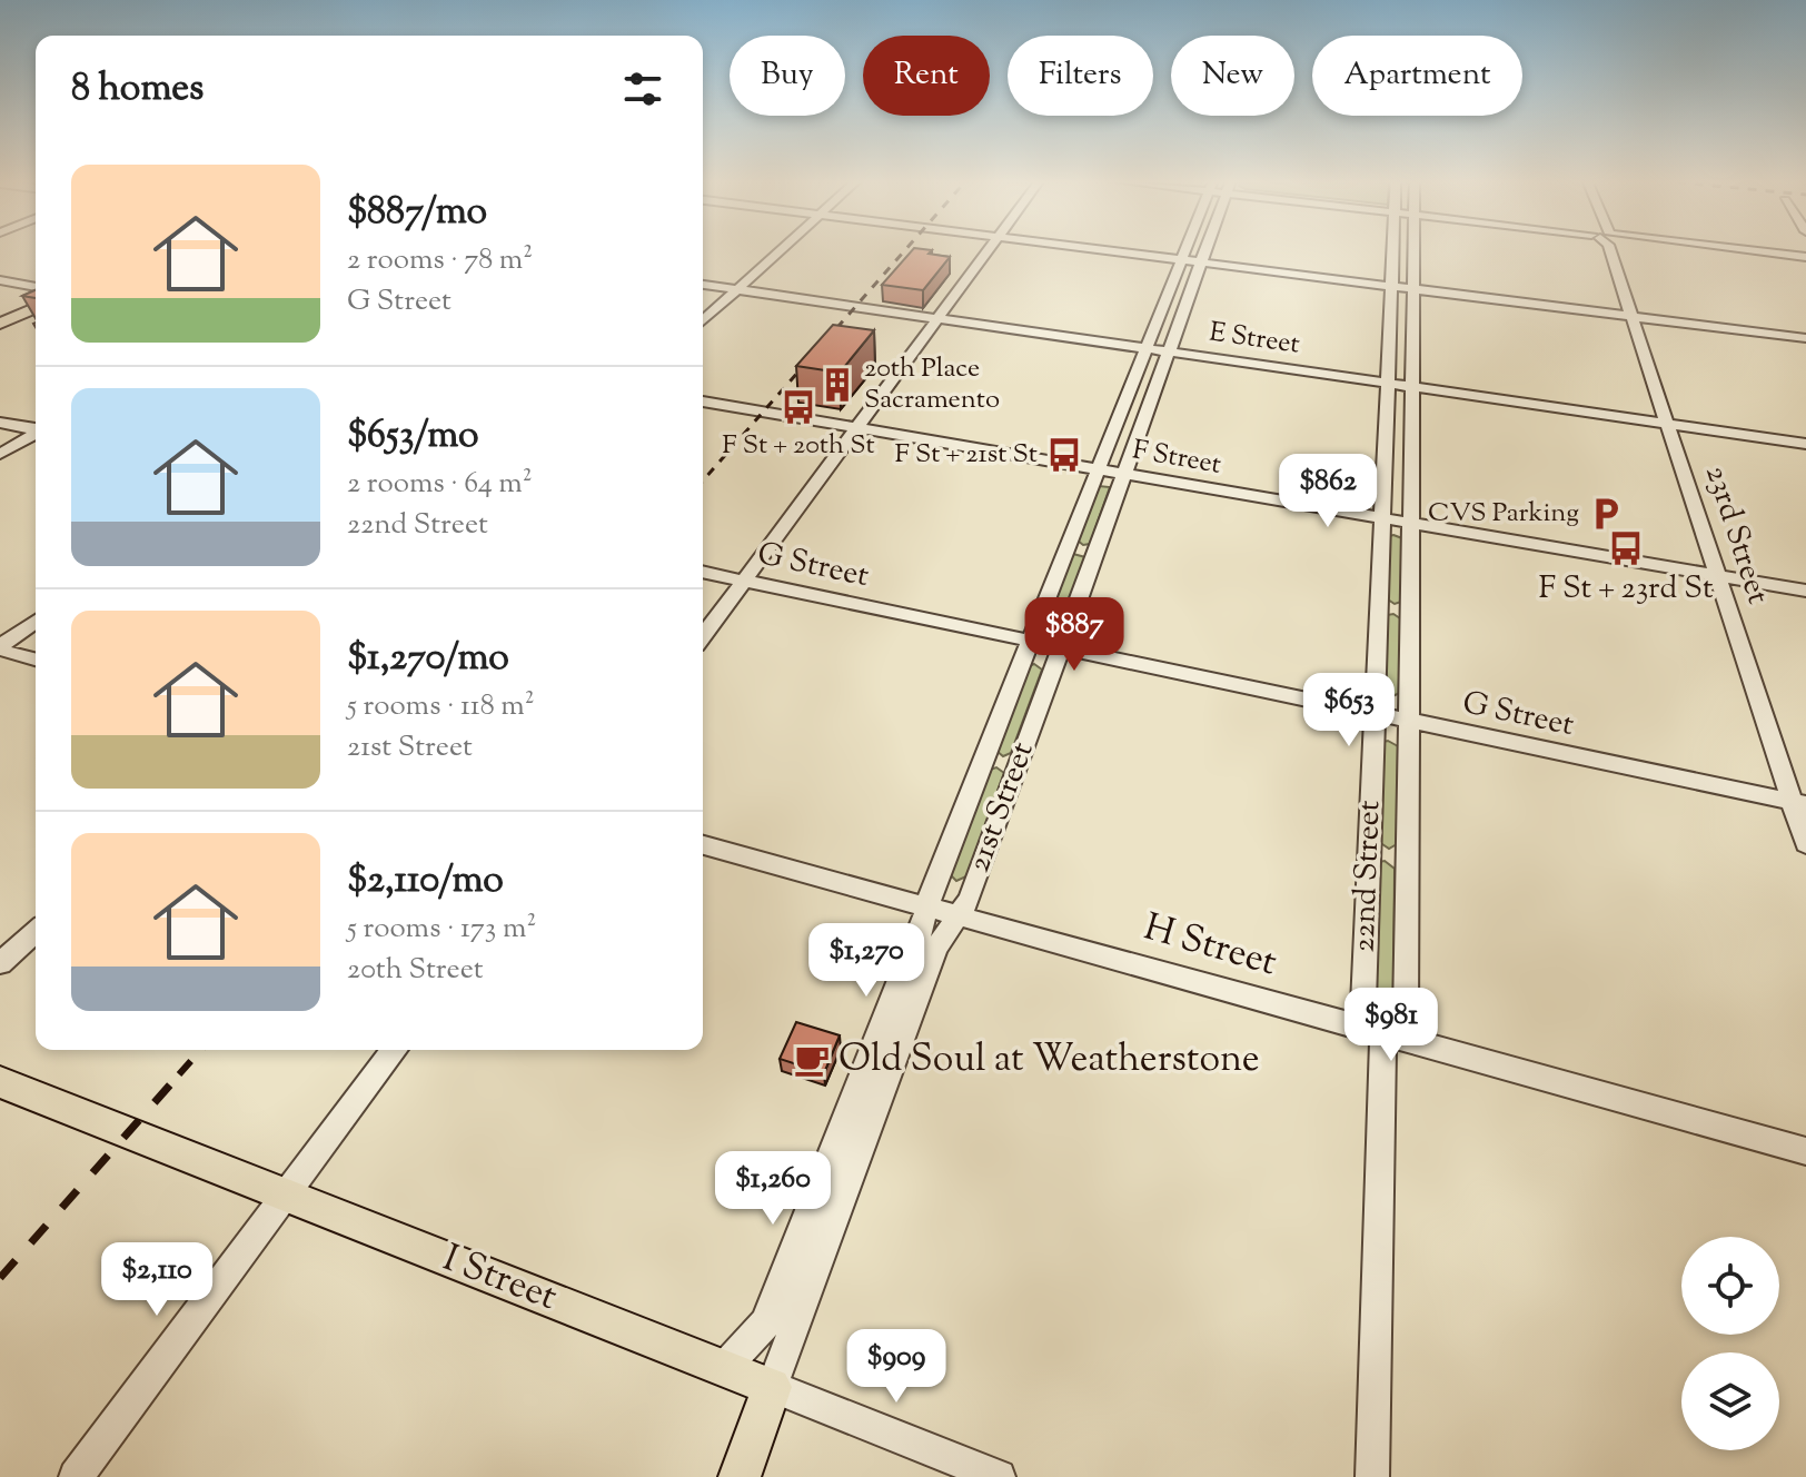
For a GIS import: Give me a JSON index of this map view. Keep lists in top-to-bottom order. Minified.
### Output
{"streets":{"main road":["21st Street","I Street"],"street":["E Street","F Street","23rd Street","G Street","22nd Street","H Street"]},"crossings":[["E Street","23rd Street"],["E Street","21st Street"],["E Street","22nd Street"],["F Street","23rd Street"],["F Street","21st Street"],["F Street","22nd Street"],["23rd Street","G Street"],["G Street","21st Street"],["G Street","22nd Street"],["21st Street","H Street"],["21st Street","I Street"],["22nd Street","H Street"]],"places":{"building":["20th Place Sacramento"],"bus stop":["F St + 20th St","F St + 21st St","F St + 23rd St"],"parking":["CVS Parking"],"cafe":["Old Soul at Weatherstone"]},"page":{"chip":["Buy","Rent","Filters","New","Apartment"],"heading":"8 homes","list":[{"name":"$887/mo","note":"2 rooms · 78 m² · G Street"},{"name":"$653/mo","note":"2 rooms · 64 m² · 22nd Street"},{"name":"$1,270/mo","note":"5 rooms · 118 m² · 21st Street"},{"name":"$2,110/mo","note":"5 rooms · 173 m² · 20th Street"}],"price":["$862","$887","$653","$1,270","$981","$1,260","$2,110","$909"]}}
